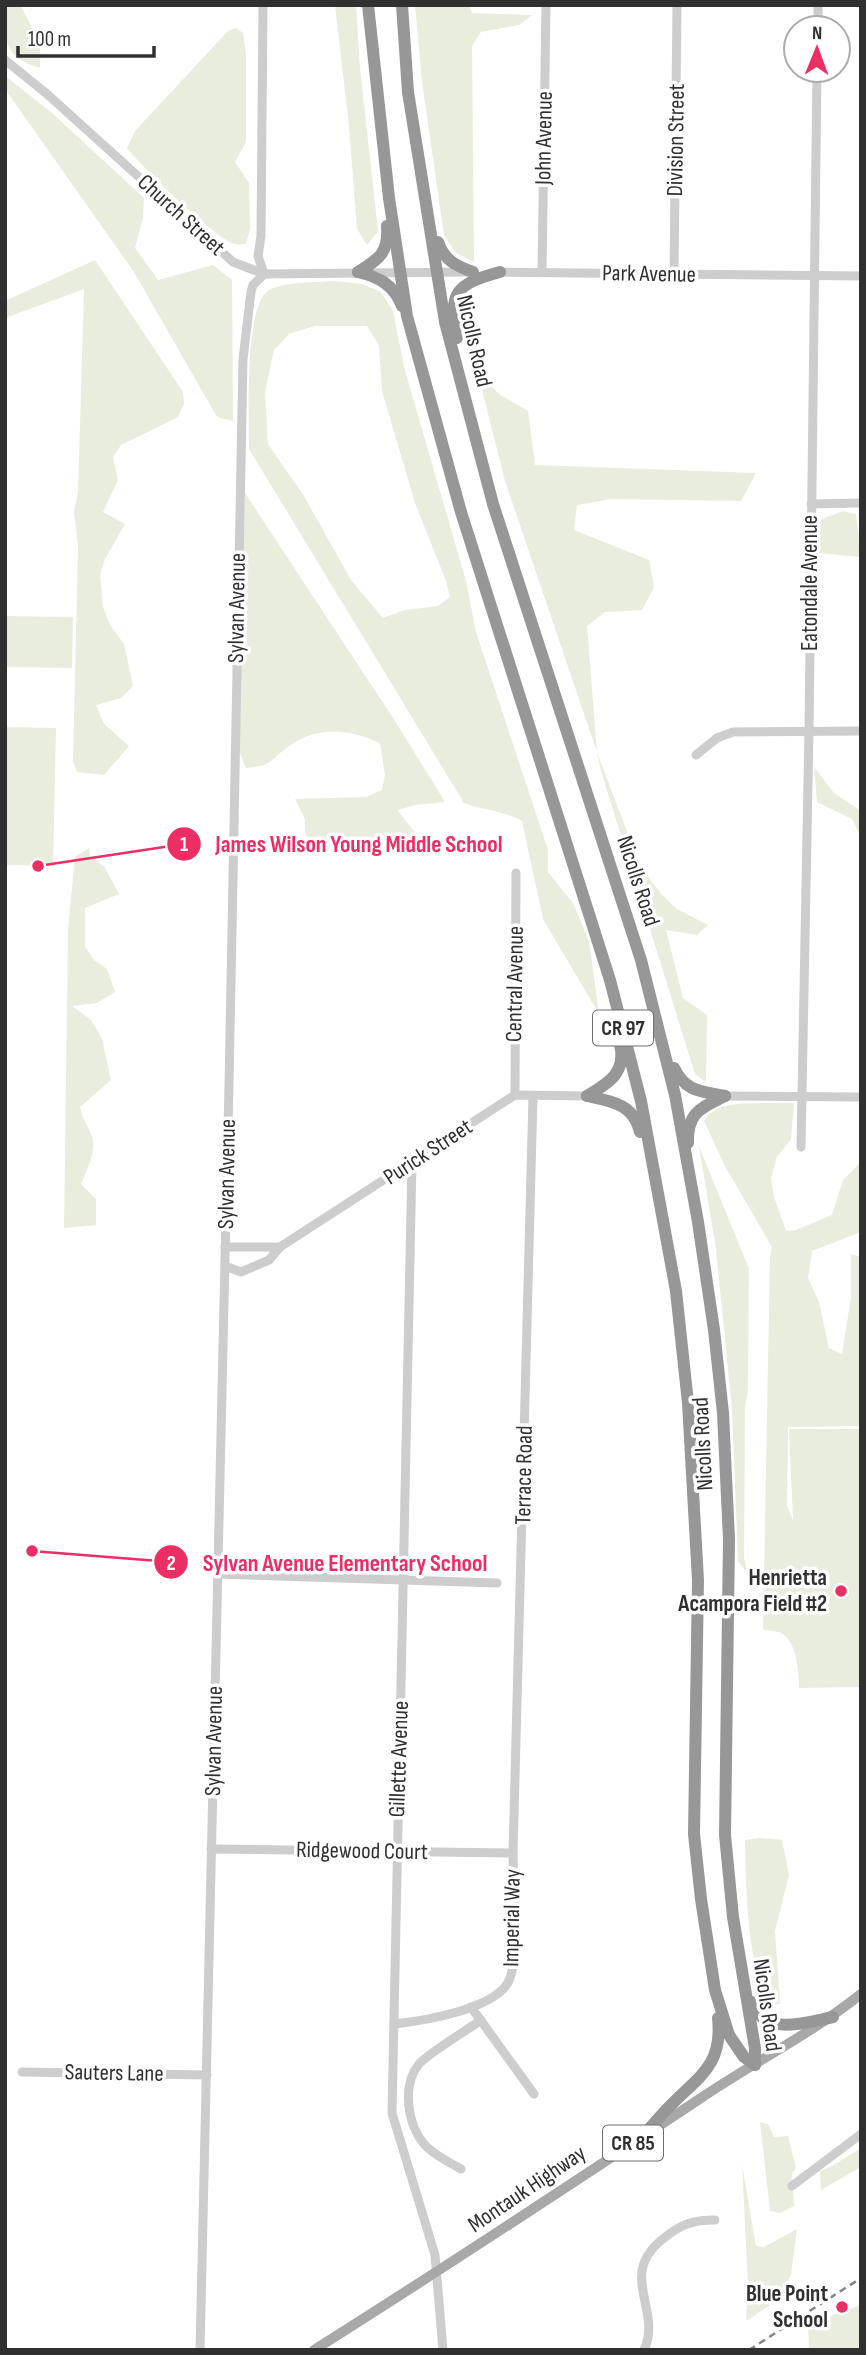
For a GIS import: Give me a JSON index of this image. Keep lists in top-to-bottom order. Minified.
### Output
{"streets":{"highway":["Nicolls Road","CR 97"],"main road":["CR 85","Montauk Highway"],"street":["John Avenue","Division Street","Church Street","Park Avenue","Eatondale Avenue","Sylvan Avenue","Central Avenue","Purick Street","Terrace Road","Gillette Avenue","Ridgewood Court","Imperial Way","Sauters Lane"]},"crossings":[["John Avenue","Park Avenue"],["Division Street","Park Avenue"],["Church Street","Park Avenue"],["Church Street","Nicolls Road"],["Church Street","Sylvan Avenue"],["Park Avenue","Nicolls Road"],["Park Avenue","Eatondale Avenue"],["Nicolls Road","Montauk Highway"],["Sylvan Avenue","Purick Street"],["Sylvan Avenue","Ridgewood Court"],["Sylvan Avenue","Sauters Lane"],["Central Avenue","Purick Street"],["Purick Street","Gillette Avenue"],["Terrace Road","Ridgewood Court"],["Terrace Road","Imperial Way"],["Gillette Avenue","Ridgewood Court"],["Gillette Avenue","Imperial Way"],["Gillette Avenue","Montauk Highway"],["Ridgewood Court","Imperial Way"],["CR 85","Montauk Highway"]],"places":["James Wilson Young Middle School","Sylvan Avenue Elementary School","Henrietta Acampora Field #2","Blue Point School"],"scale_bar":"100 m","north":"top"}
